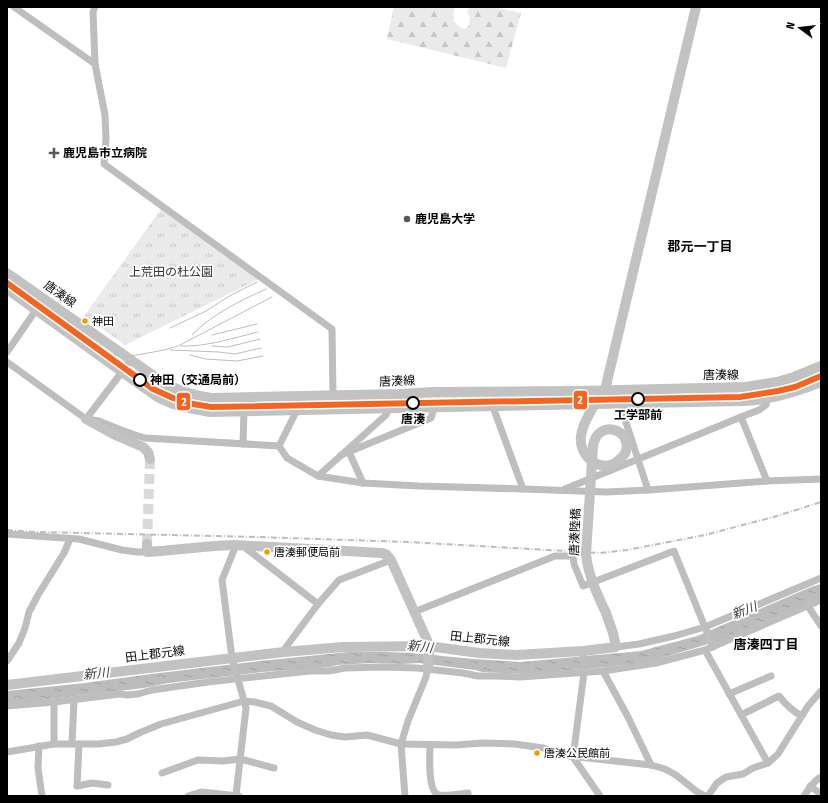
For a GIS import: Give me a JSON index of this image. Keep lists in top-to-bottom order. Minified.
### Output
{"streets":{"street":["唐湊線","唐湊陸橋","田上郡元線"]},"crossings":[["唐湊陸橋","田上郡元線"]],"districts":["郡元一丁目","唐湊四丁目"],"water":["新川"],"parks":["上荒田の杜公園"],"places":{"health":["鹿児島市立病院"],"other":["鹿児島大学","神田","神田（交通局前）","工学部前","唐湊","唐湊郵便局前","唐湊公民館前"]},"lines":["transit line 2"],"north":"left"}
